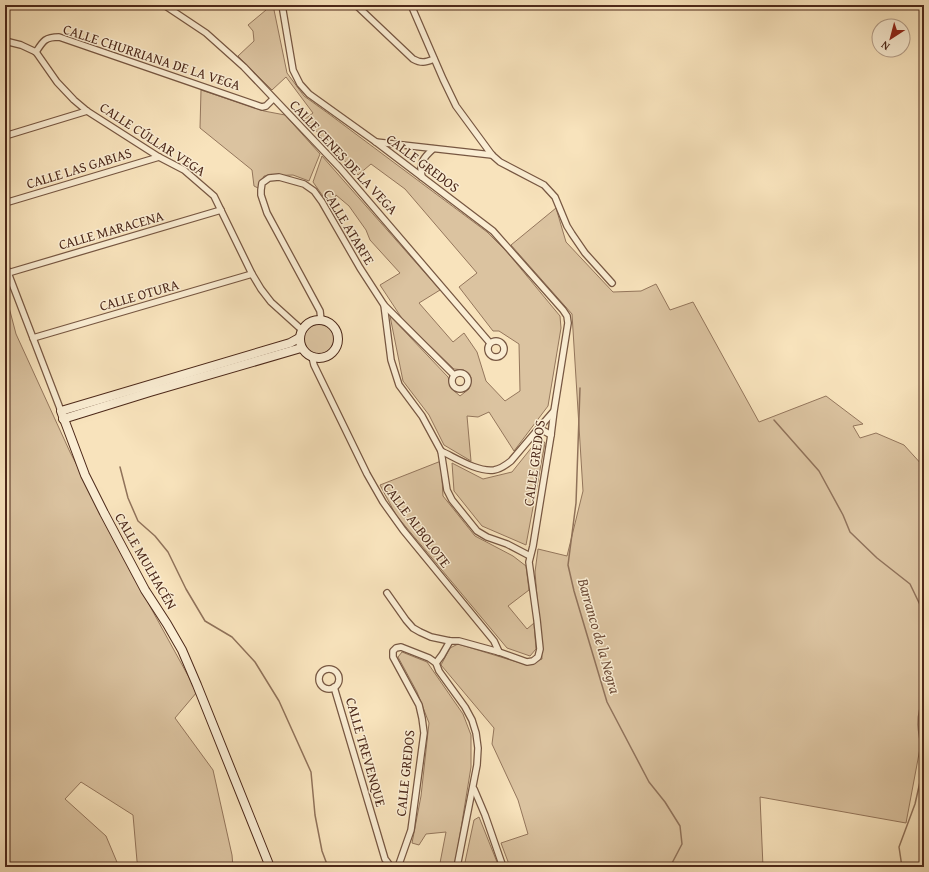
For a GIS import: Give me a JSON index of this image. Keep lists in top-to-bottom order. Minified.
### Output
{"streets":{"street":["CALLE CHURRIANA DE LA VEGA","CALLE CÚLLAR VEGA","CALLE CENES DE LA VEGA","CALLE GREDOS","CALLE LAS GABIAS","CALLE ATARFE","CALLE MARACENA","CALLE OTURA","CALLE ALBOLOTE","CALLE MULHACÉN","CALLE TREVENQUE"]},"crossings":[["CALLE CHURRIANA DE LA VEGA","CALLE CÚLLAR VEGA"],["CALLE CHURRIANA DE LA VEGA","CALLE CENES DE LA VEGA"],["CALLE CÚLLAR VEGA","CALLE LAS GABIAS"],["CALLE CÚLLAR VEGA","CALLE ATARFE"],["CALLE CÚLLAR VEGA","CALLE MARACENA"],["CALLE CÚLLAR VEGA","CALLE OTURA"],["CALLE CÚLLAR VEGA","CALLE ALBOLOTE"],["CALLE GREDOS","CALLE ALBOLOTE"],["CALLE ATARFE","CALLE ALBOLOTE"],["CALLE MARACENA","CALLE MULHACÉN"],["CALLE OTURA","CALLE MULHACÉN"]],"water":["Barranco de la Negra"],"north":"bottom left"}
